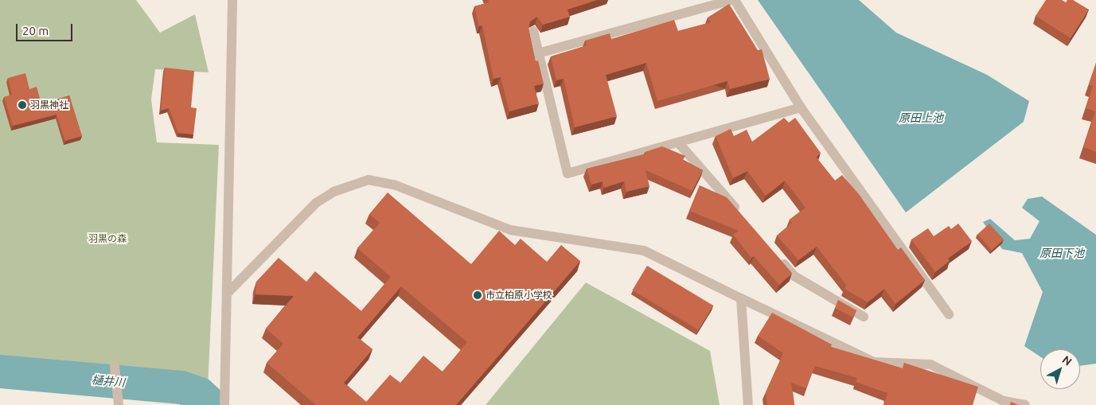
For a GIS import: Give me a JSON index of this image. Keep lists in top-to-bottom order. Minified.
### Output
{"water":["原田上池","原田下池","樋井川"],"parks":["羽黒の森"],"places":["羽黒神社","市立柏原小学校"],"scale_bar":"20 m","north":"top right"}
